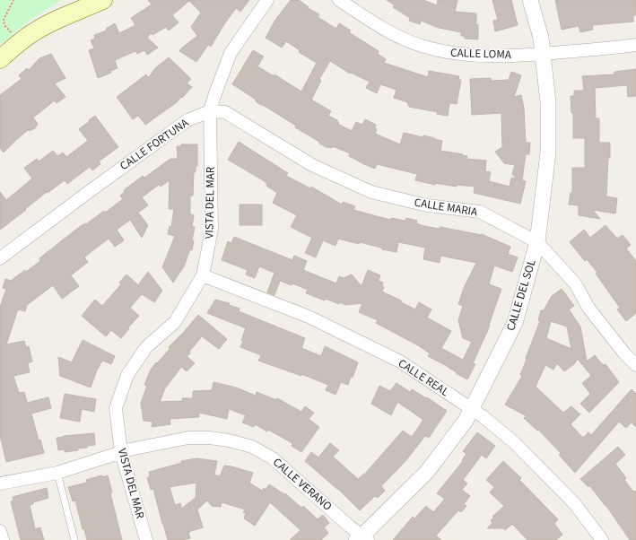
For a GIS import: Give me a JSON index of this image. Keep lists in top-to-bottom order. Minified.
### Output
{"streets":{"street":["CALLE LOMA","CALLE FORTUNA","VISTA DEL MAR","CALLE MARIA","CALLE DEL SOL","CALLE REAL","CALLE VERANO"]},"crossings":[["CALLE LOMA","CALLE DEL SOL"],["CALLE FORTUNA","VISTA DEL MAR"],["CALLE FORTUNA","CALLE MARIA"],["VISTA DEL MAR","CALLE MARIA"],["VISTA DEL MAR","CALLE REAL"],["VISTA DEL MAR","CALLE VERANO"],["CALLE MARIA","CALLE DEL SOL"],["CALLE DEL SOL","CALLE REAL"],["CALLE DEL SOL","CALLE VERANO"]]}
